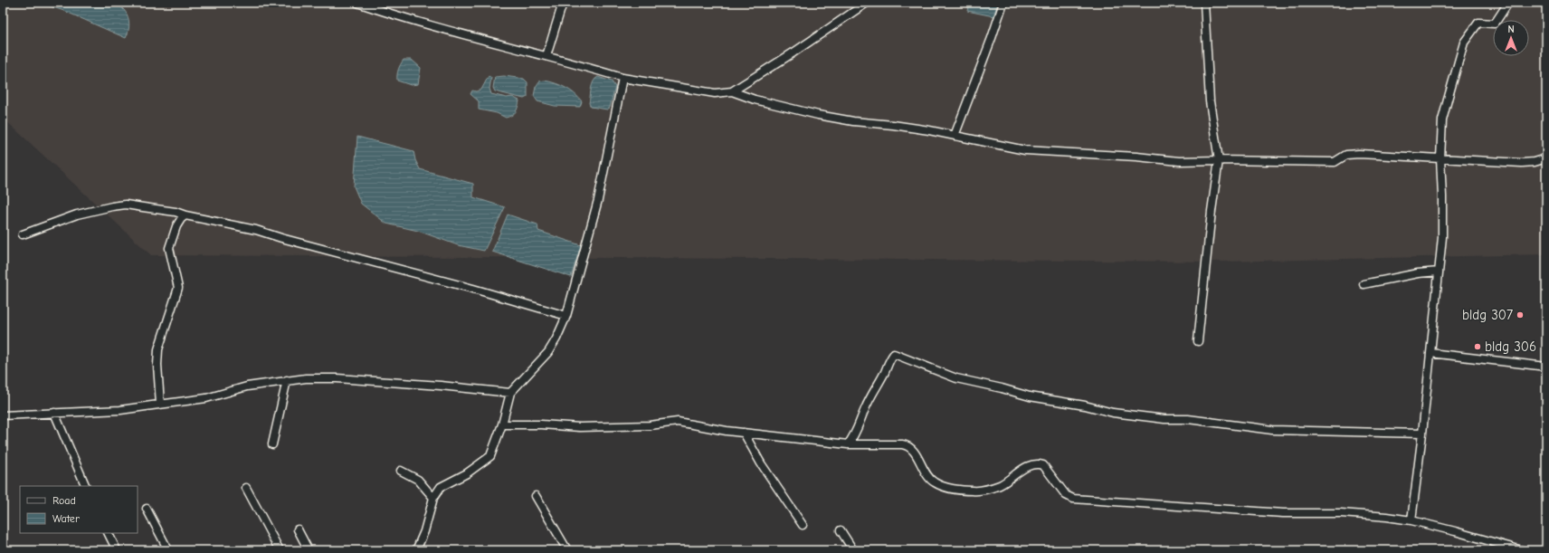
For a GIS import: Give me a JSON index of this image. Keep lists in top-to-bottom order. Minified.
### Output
{"places":["bldg 307","bldg 306"],"legend":["Road","Water"],"north":"top"}
